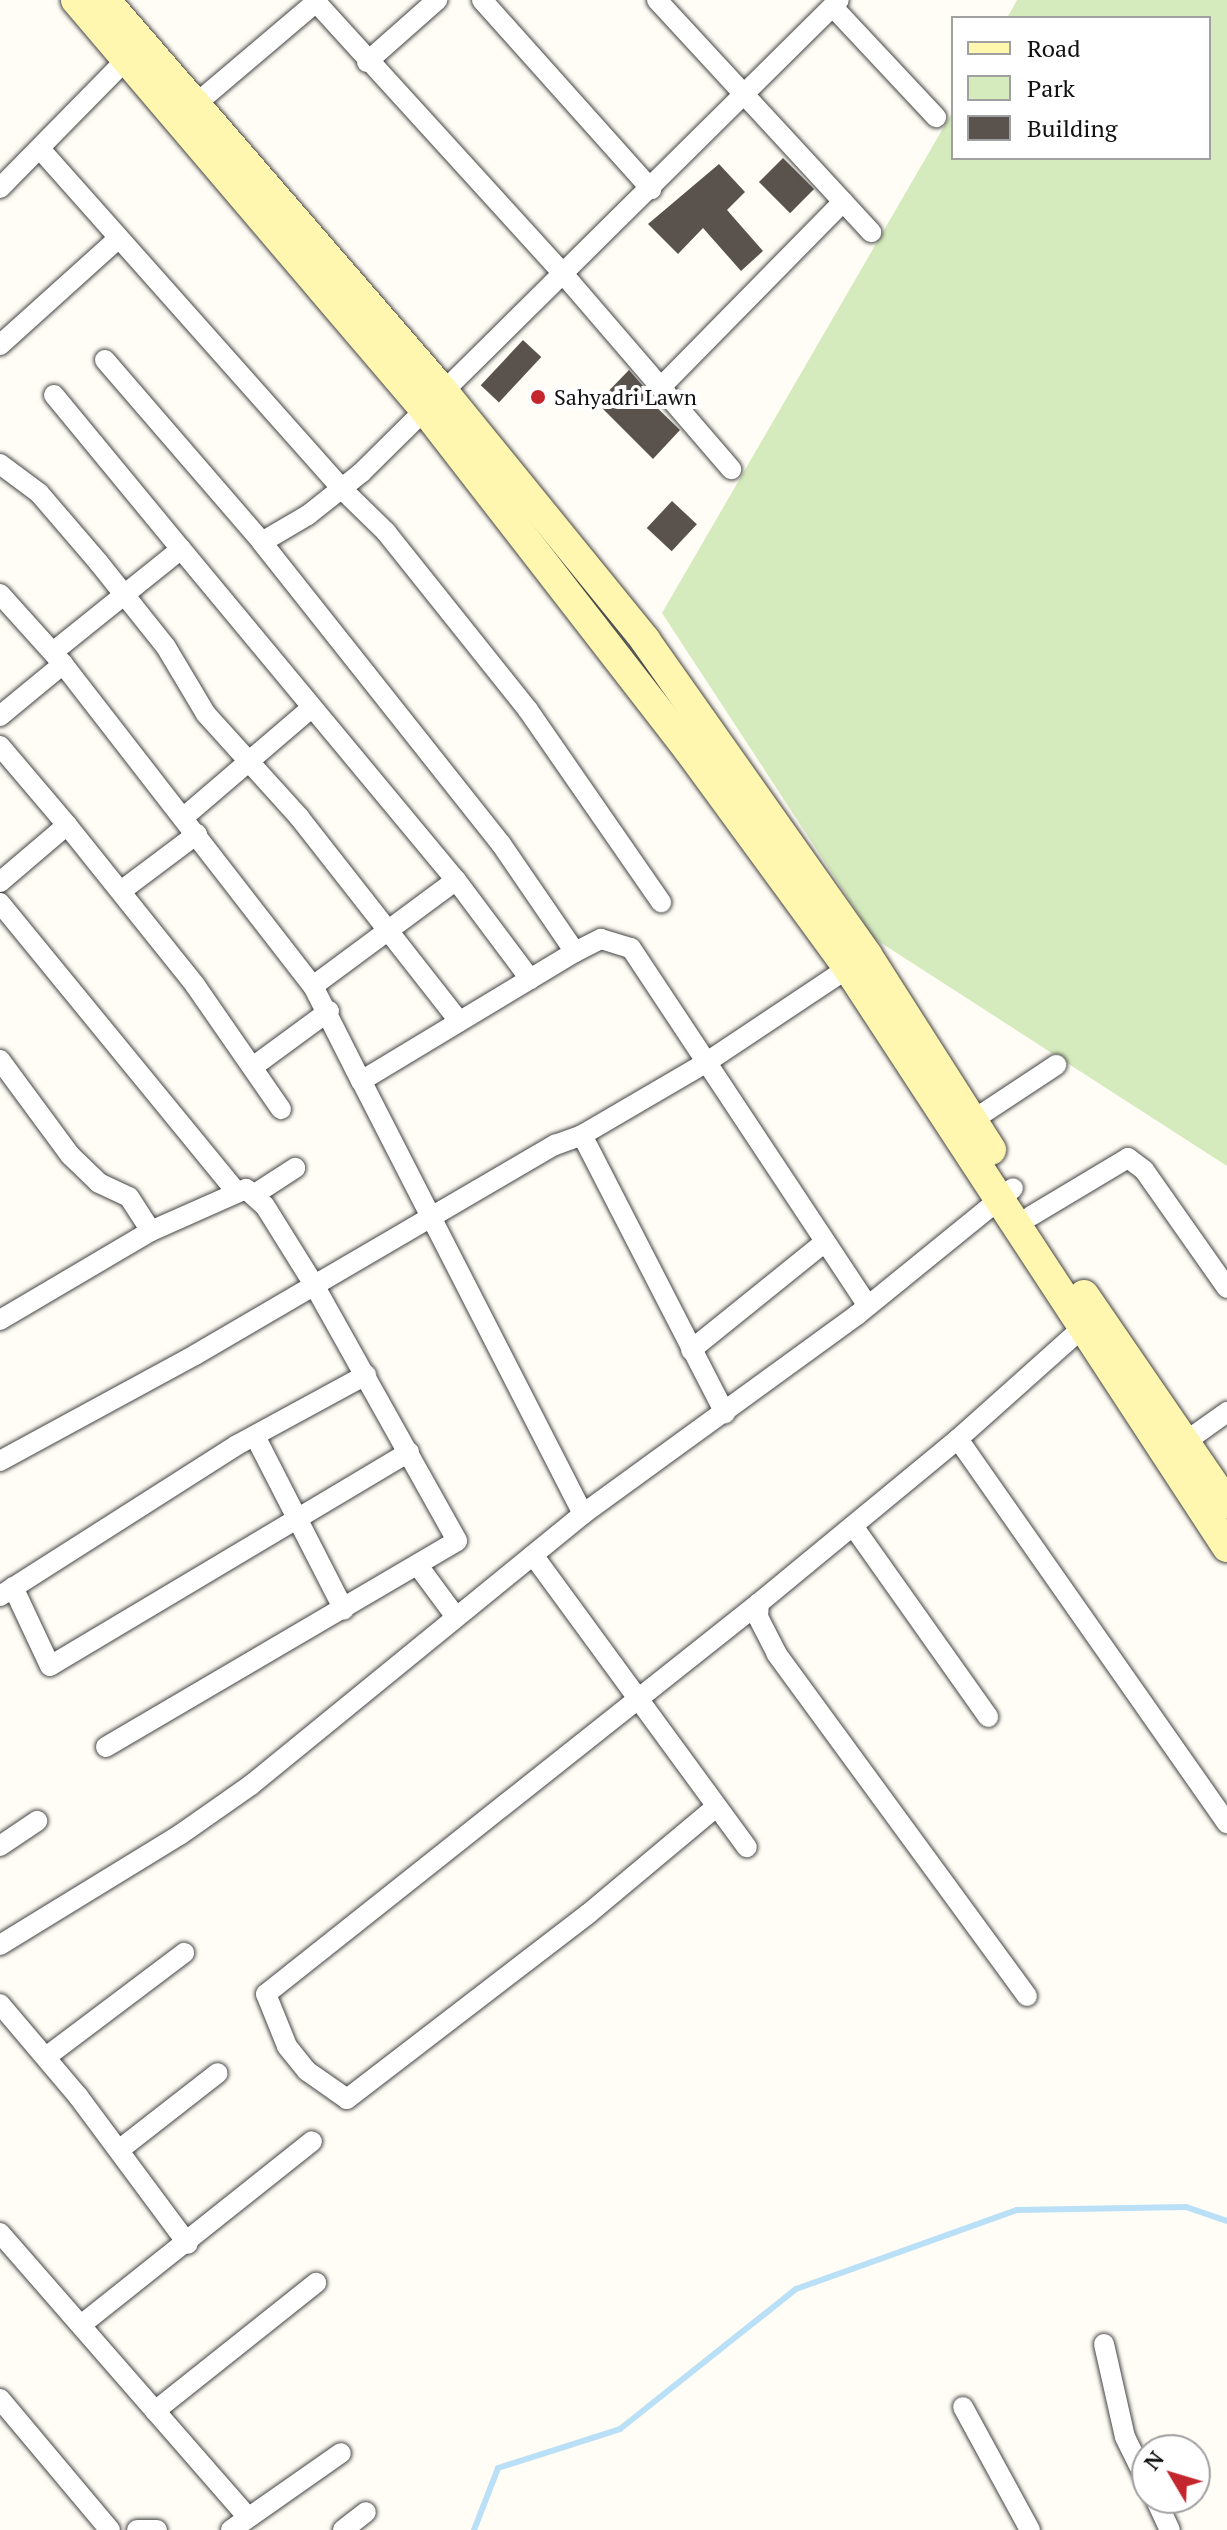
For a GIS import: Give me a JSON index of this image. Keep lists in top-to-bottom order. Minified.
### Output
{"places":["Sahyadri Lawn"],"legend":["Road","Park","Building"],"north":"top left"}
